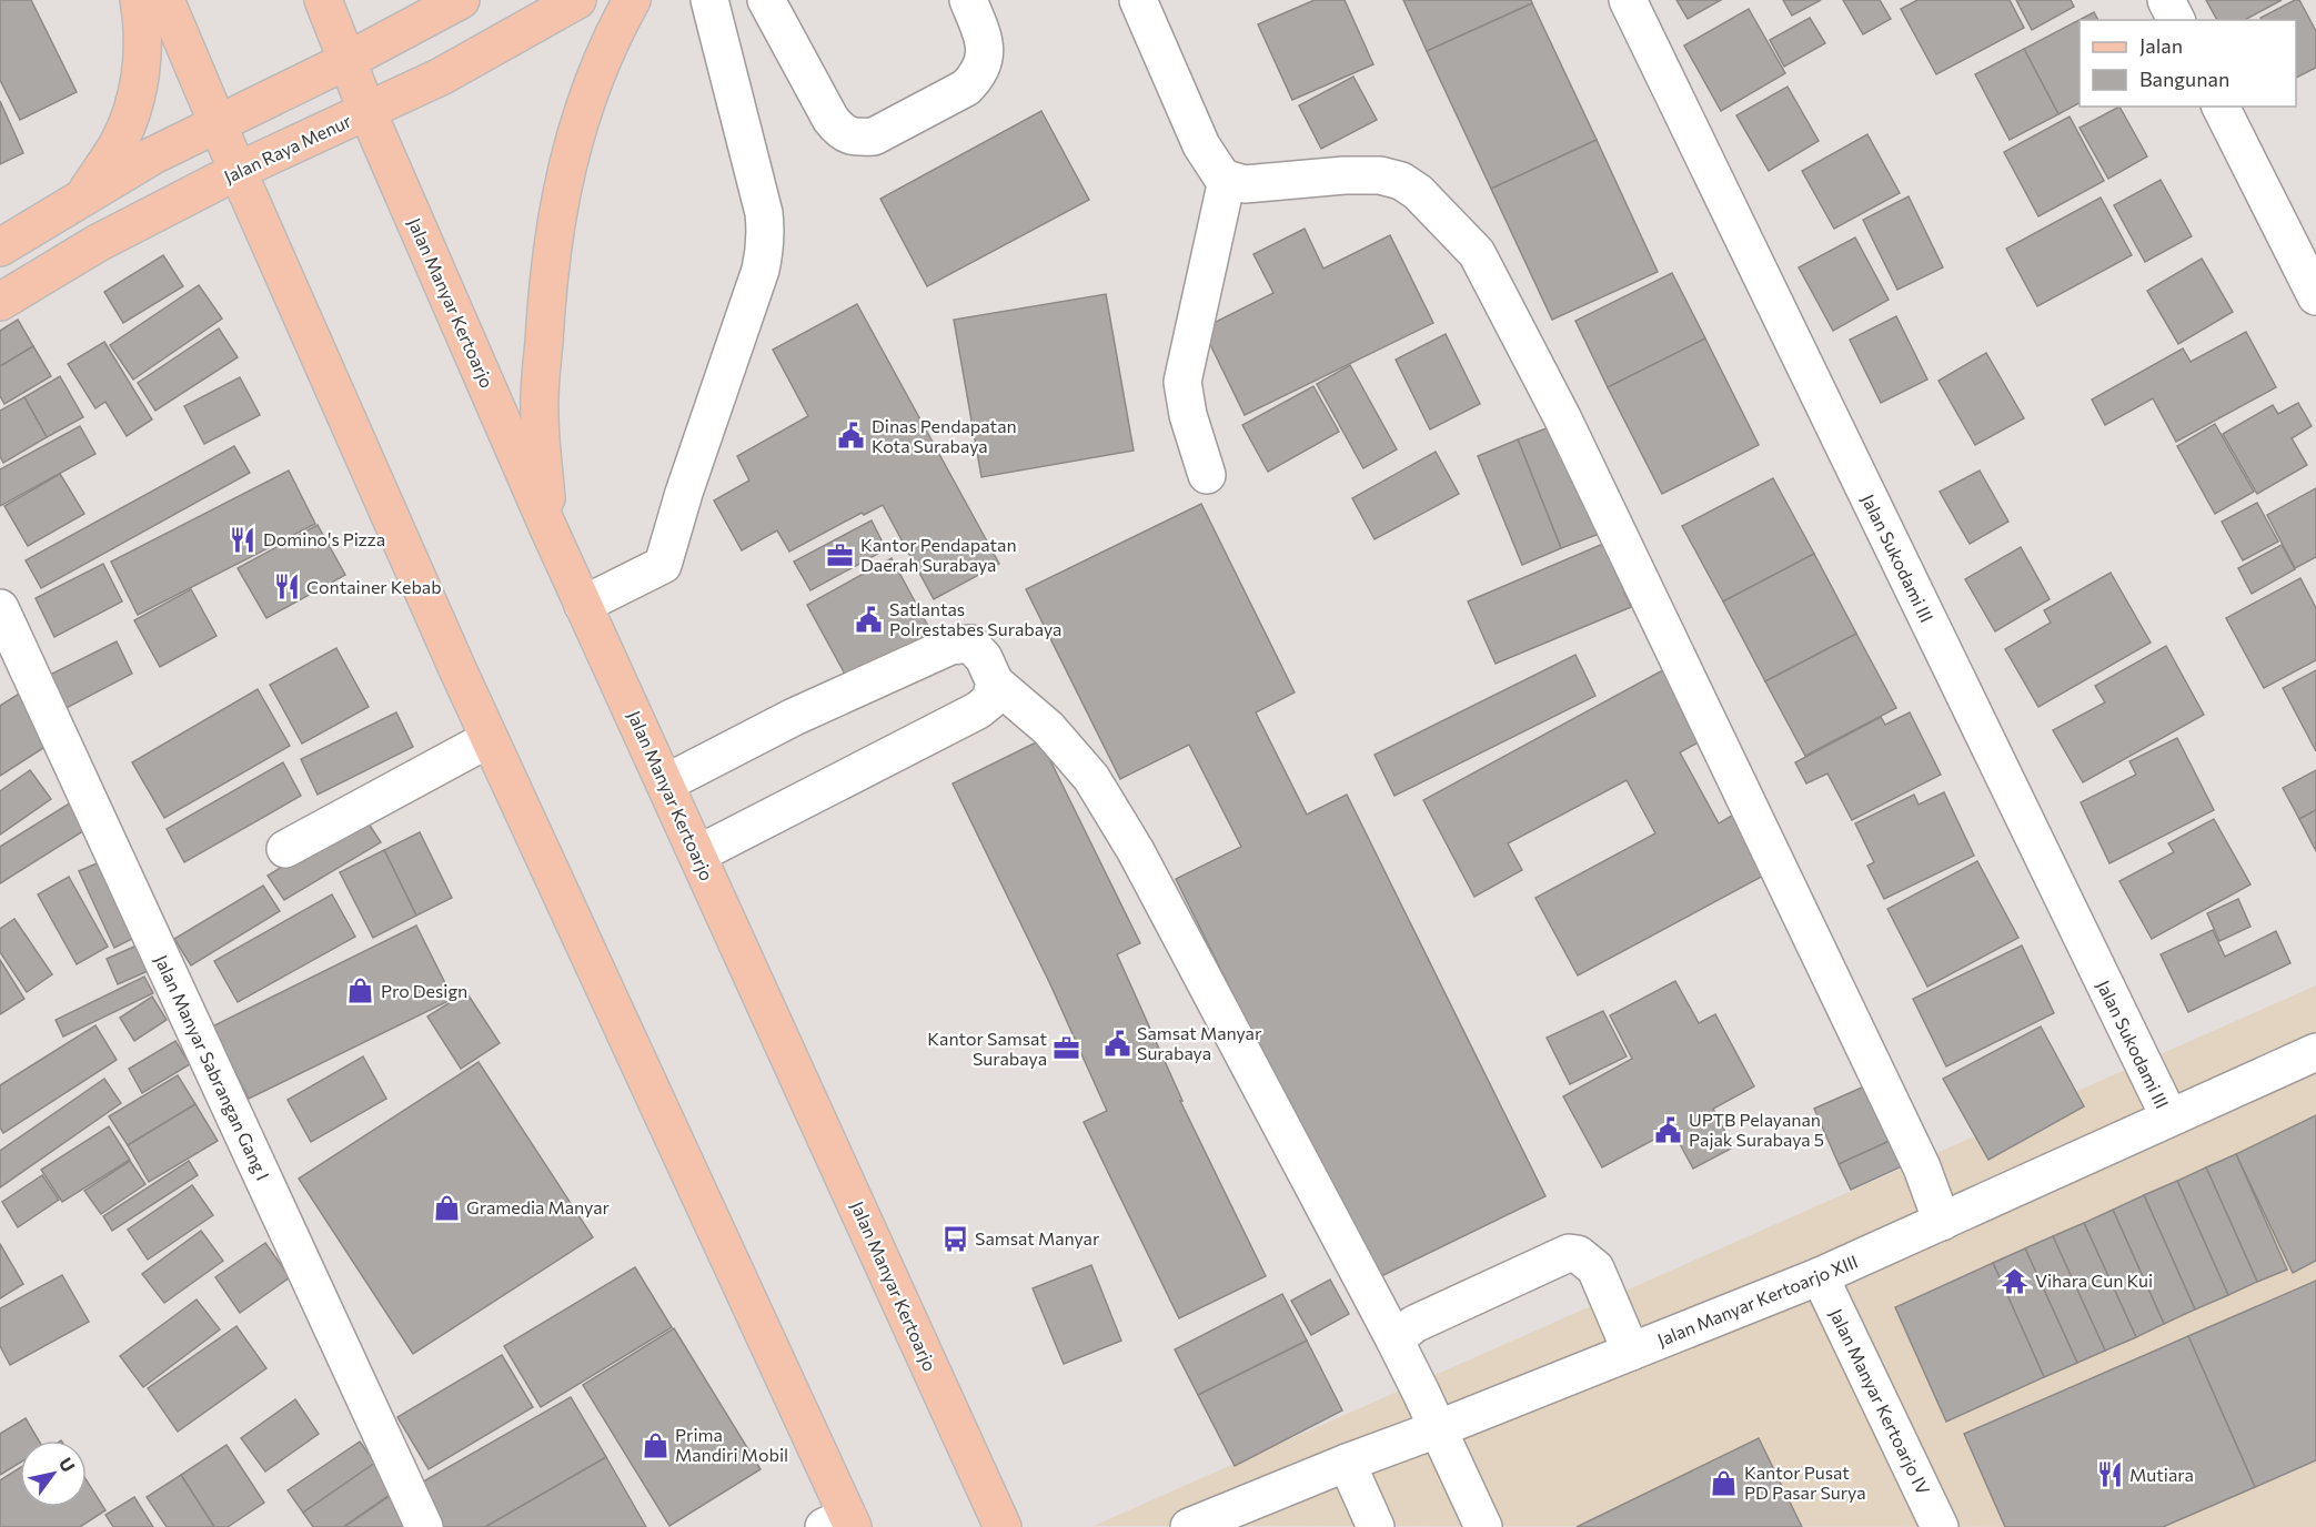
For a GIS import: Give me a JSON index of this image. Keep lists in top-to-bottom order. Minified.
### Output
{"streets":{"main road":["Jalan Raya Menur","Jalan Manyar Kertoarjo"],"street":["Jalan Sukodami III","Jalan Manyar Sabrangan Gang I","Jalan Manyar Kertoarjo XIII","Jalan Manyar Kertoarjo IV"]},"crossings":[["Jalan Raya Menur","Jalan Manyar Kertoarjo"],["Jalan Sukodami III","Jalan Manyar Kertoarjo XIII"],["Jalan Manyar Kertoarjo XIII","Jalan Manyar Kertoarjo IV"]],"places":{"public building":["Dinas Pendapatan Kota Surabaya","Satlantas Polrestabes Surabaya","Samsat Manyar Surabaya","UPTB Pelayanan Pajak Surabaya 5"],"restaurant":["Domino's Pizza","Container Kebab","Mutiara"],"office":["Kantor Pendapatan Daerah Surabaya","Kantor Samsat Surabaya"],"shop":["Pro Design","Gramedia Manyar","Prima Mandiri Mobil","Kantor Pusat PD Pasar Surya"],"bus stop":["Samsat Manyar"],"temple":["Vihara Cun Kui"]},"legend":["Jalan","Bangunan"],"north":"top right"}
